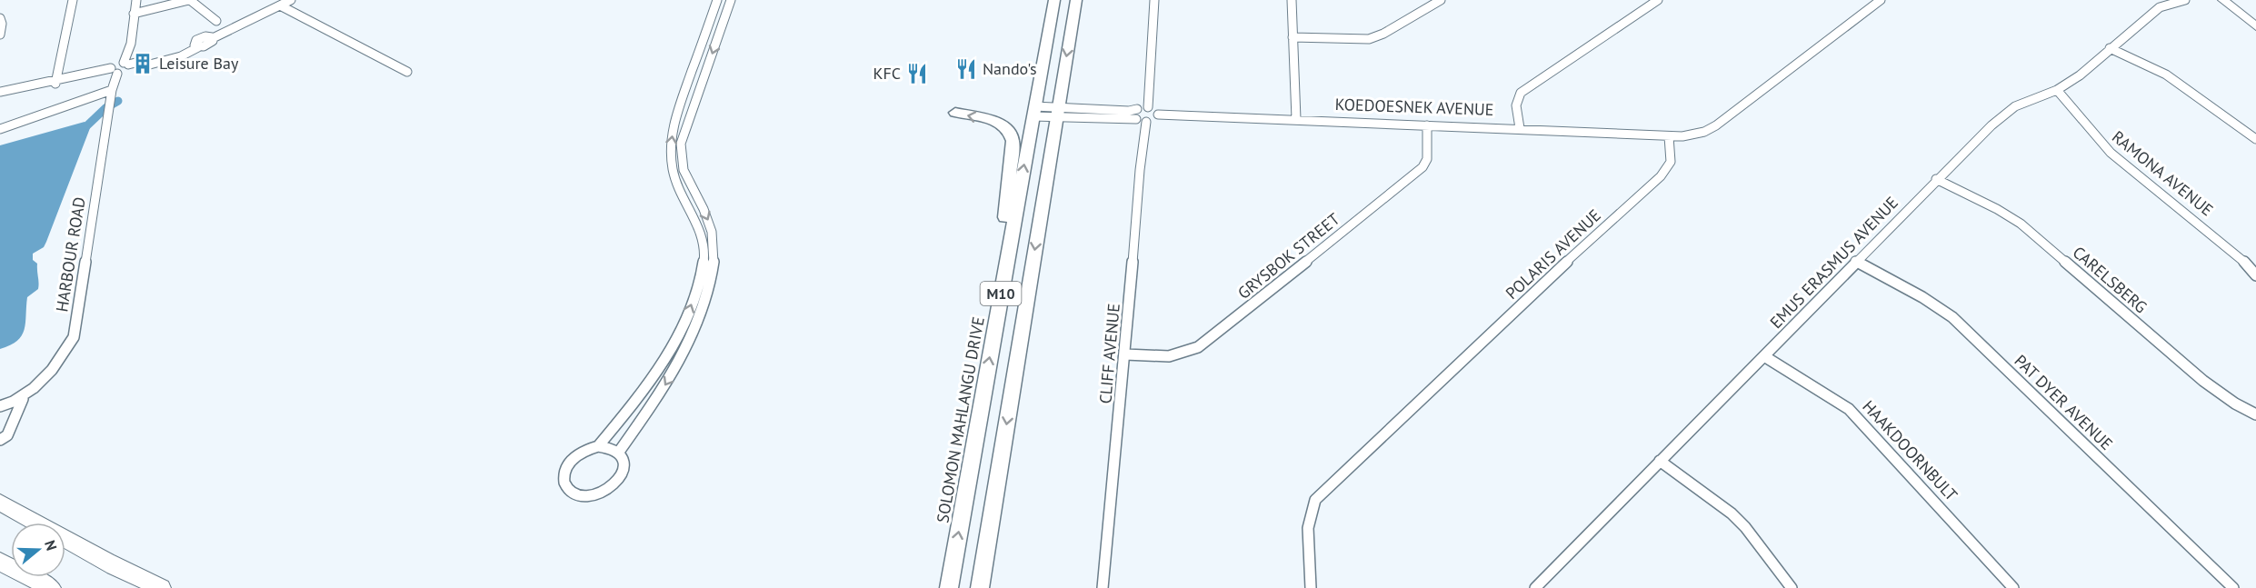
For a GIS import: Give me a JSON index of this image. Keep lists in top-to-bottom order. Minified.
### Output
{"streets":{"main road":["M10","SOLOMON MAHLANGU DRIVE"],"street":["KOEDOESNEK AVENUE","RAMONA AVENUE","HARBOUR ROAD","POLARIS AVENUE","GRYSBOK STREET","EMUS ERASMUS AVENUE","CARELSBERG","CLIFF AVENUE","PAT DYER AVENUE","HAAKDOORNBULT"]},"crossings":[["KOEDOESNEK AVENUE","POLARIS AVENUE"],["KOEDOESNEK AVENUE","GRYSBOK STREET"],["RAMONA AVENUE","EMUS ERASMUS AVENUE"],["GRYSBOK STREET","CLIFF AVENUE"],["EMUS ERASMUS AVENUE","CARELSBERG"],["EMUS ERASMUS AVENUE","PAT DYER AVENUE"],["EMUS ERASMUS AVENUE","HAAKDOORNBULT"]],"places":{"building":["Leisure Bay"],"restaurant":["Nando's","KFC"]},"north":"right"}
